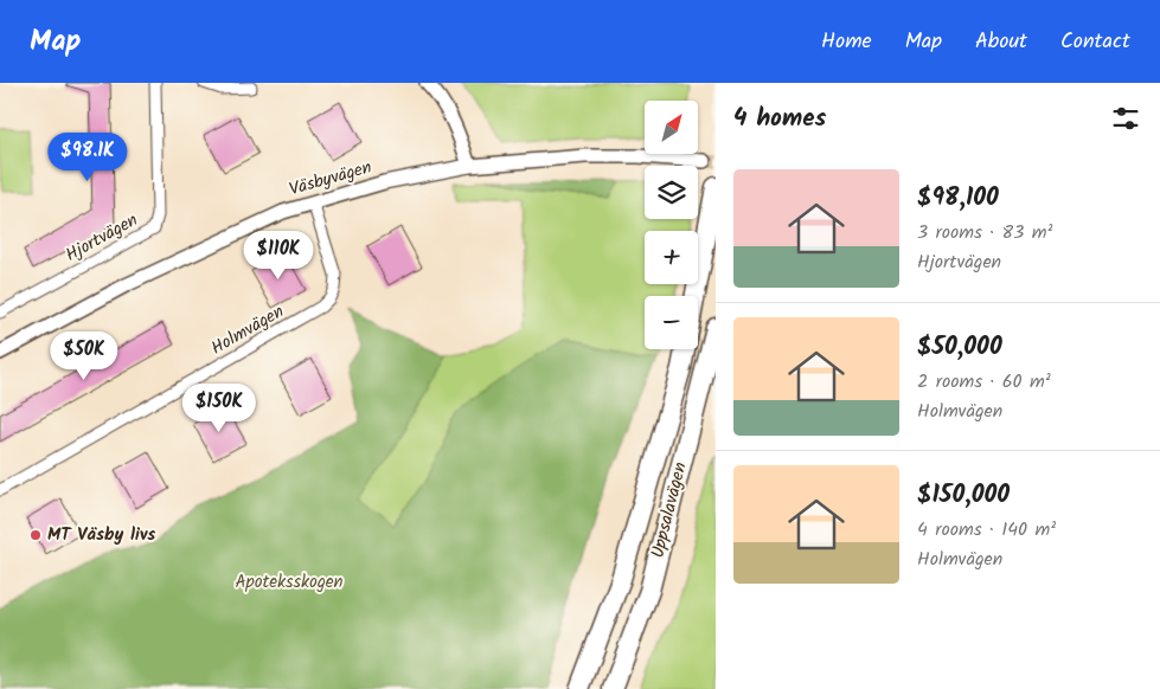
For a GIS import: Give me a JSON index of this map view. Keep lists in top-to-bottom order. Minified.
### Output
{"streets":{"highway":["Uppsalavägen"],"street":["Väsbyvägen","Hjortvägen","Holmvägen"]},"crossings":[["Väsbyvägen","Holmvägen"]],"parks":["Apoteksskogen"],"places":["MT Väsby livs"],"north":"top right","page":{"header":"Map","nav":["Home","Map","About","Contact"],"heading":"4 homes","map_buttons":["+","−"],"price":["$98.1K","$110K","$50K","$150K"],"list":[{"name":"$98,100","note":"3 rooms · 83 m² · Hjortvägen"},{"name":"$50,000","note":"2 rooms · 60 m² · Holmvägen"},{"name":"$150,000","note":"4 rooms · 140 m² · Holmvägen"}]}}
